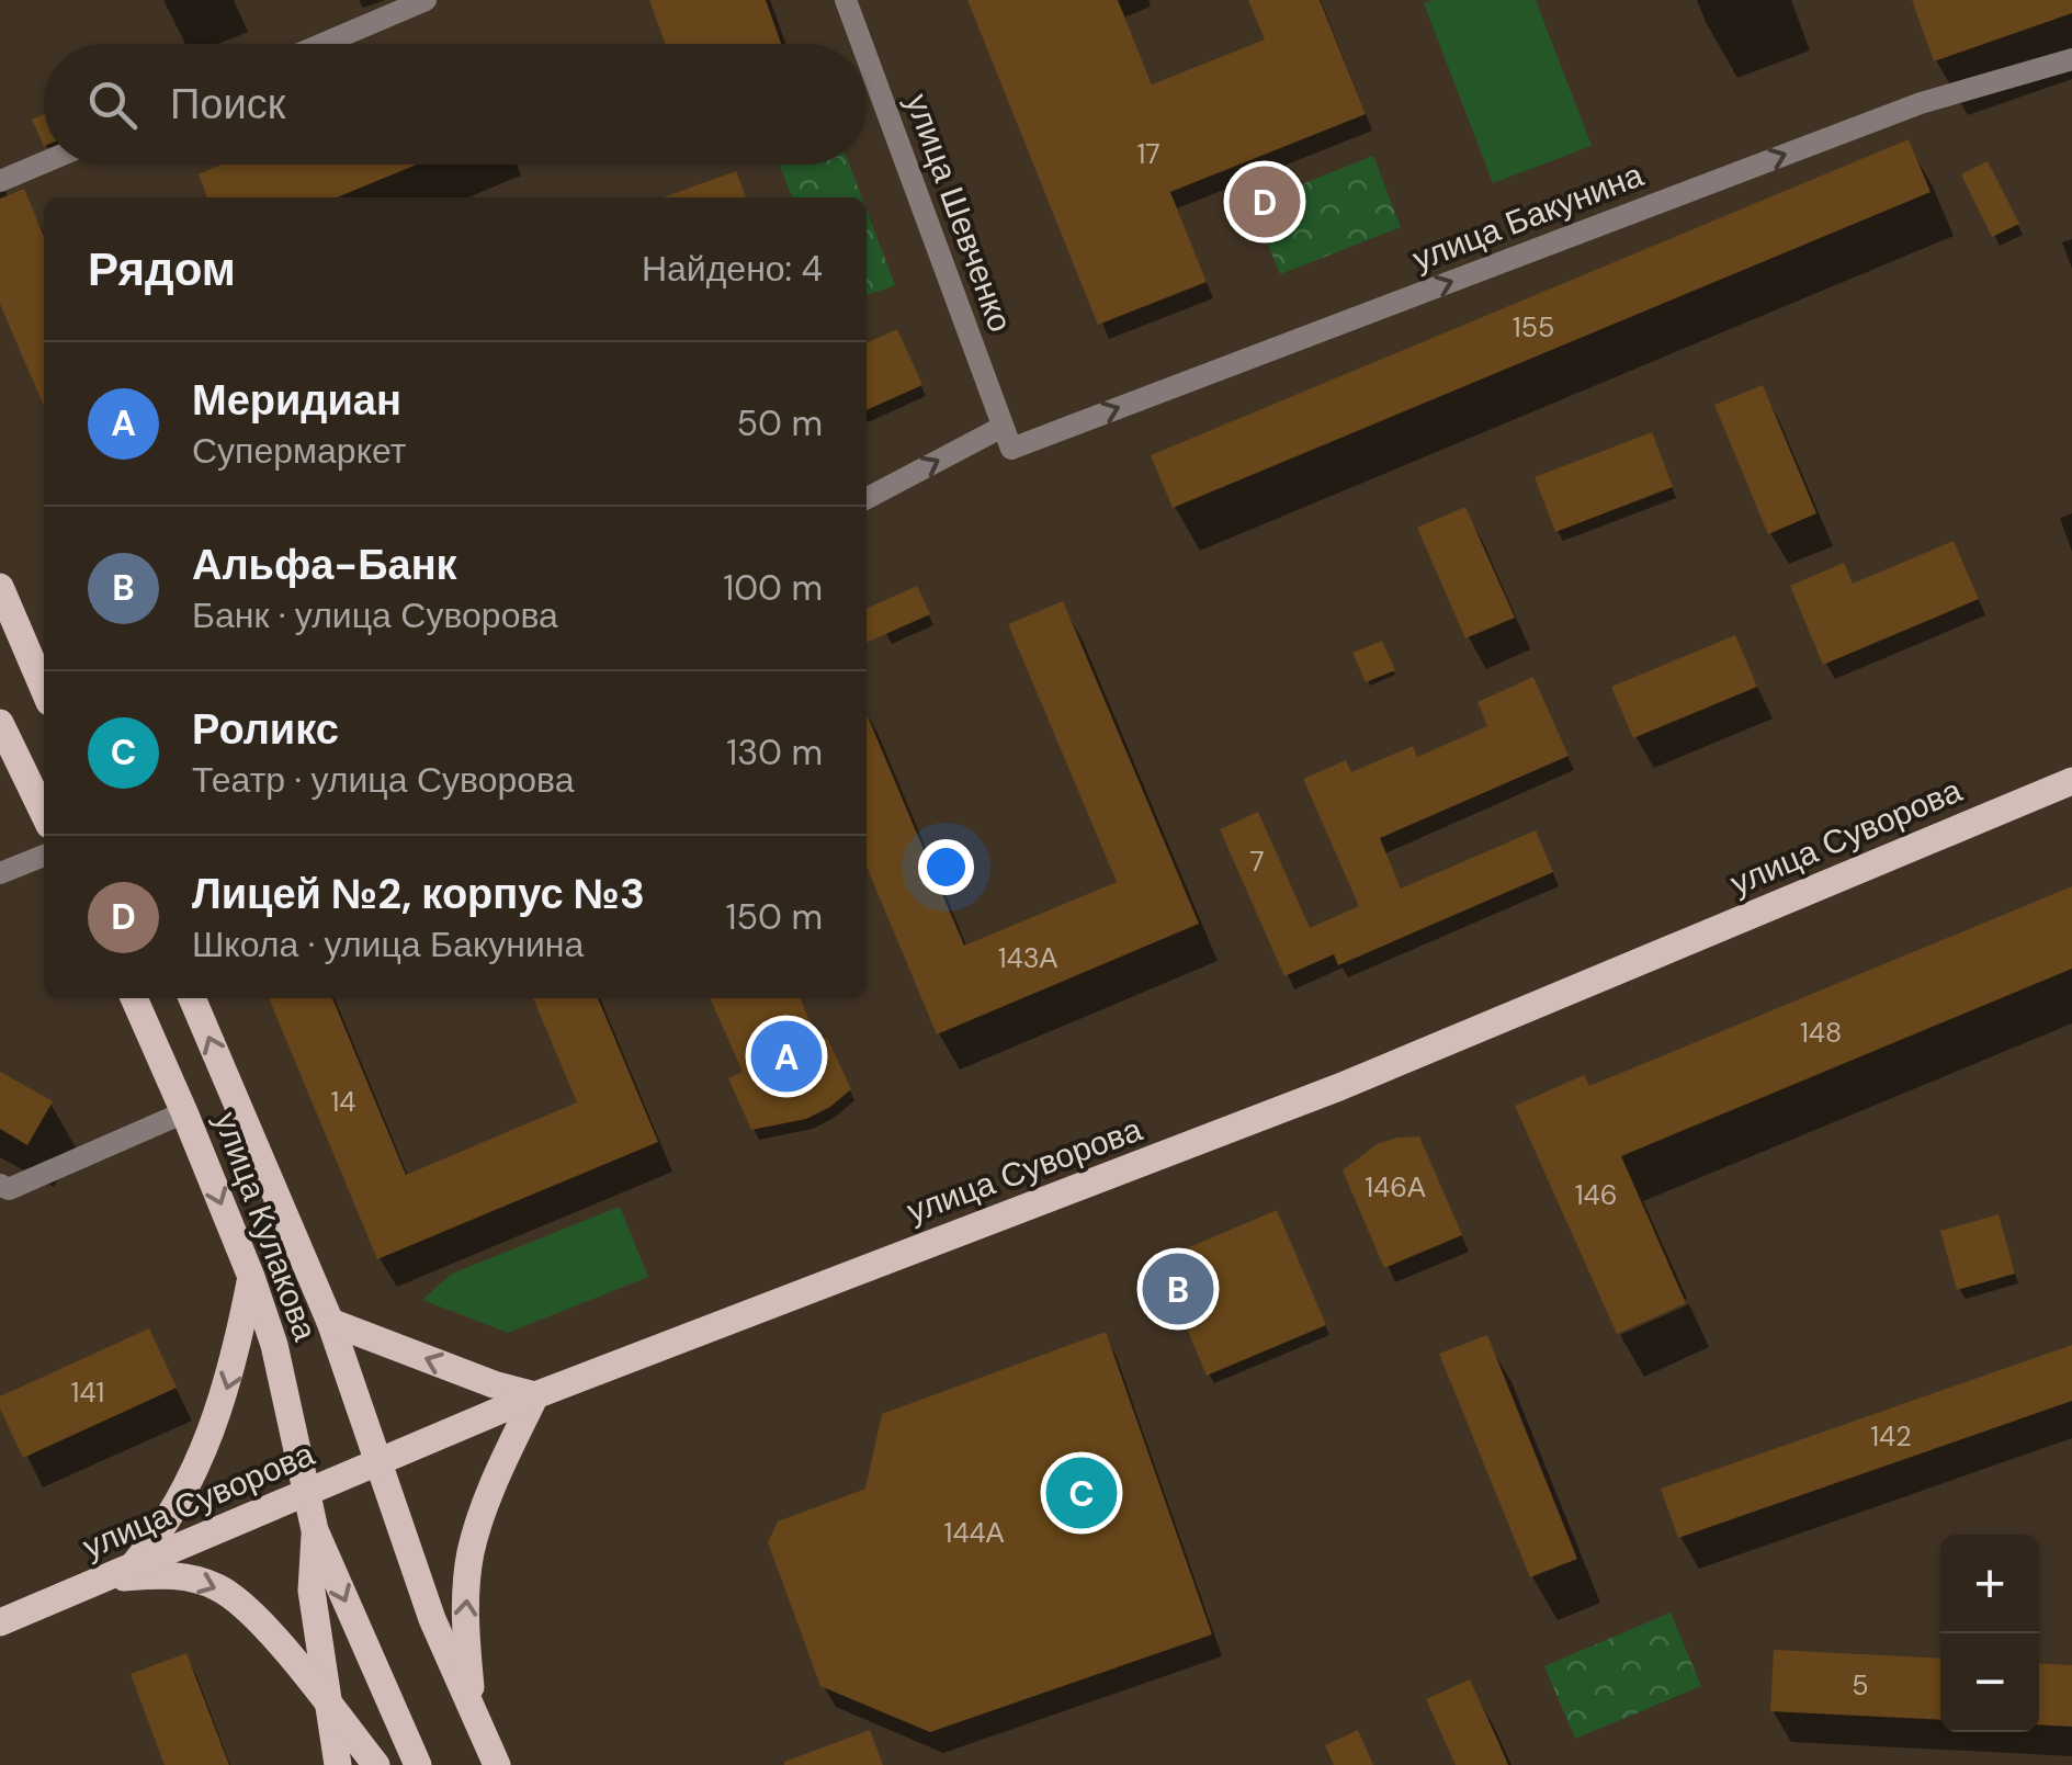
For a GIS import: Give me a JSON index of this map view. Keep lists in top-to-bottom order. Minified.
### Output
{"streets":{"main road":["улица Суворова","улица Кулакова"],"street":["улица Шевченко","улица Бакунина"]},"crossings":[["улица Шевченко","улица Бакунина"],["улица Суворова","улица Кулакова"]],"one_way":["улица Бакунина"],"house_numbers":["17","155","7","143А","148","14","146А","146","141","142","144А","5"],"page":{"search":"Поиск","pins":["D","A","B","C"],"heading":["Рядом","Найдено: 4"],"list":[{"mark":"A","name":"Меридиан","note":"Супермаркет","value":"50 m"},{"mark":"B","name":"Альфа-Банк","note":"Банк · улица Суворова","value":"100 m"},{"mark":"C","name":"Роликс","note":"Театр · улица Суворова","value":"130 m"},{"mark":"D","name":"Лицей №2, корпус №3","note":"Школа · улица Бакунина","value":"150 m"}],"map_buttons":["+","−"]}}
